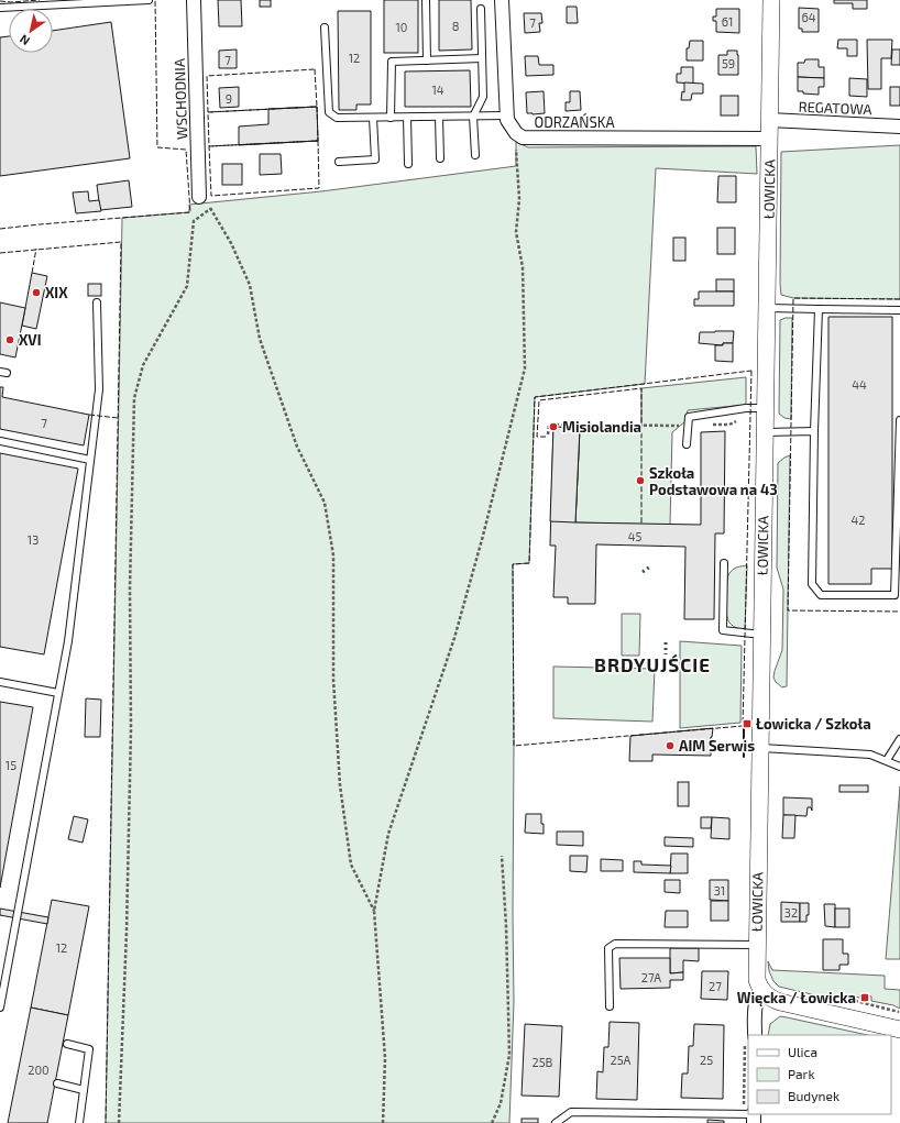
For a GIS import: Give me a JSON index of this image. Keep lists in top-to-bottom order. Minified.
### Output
{"streets":{"street":["WSCHODNIA","REGATOWA","ODRZAŃSKA","ŁOWICKA"]},"crossings":[["REGATOWA","ŁOWICKA"],["ODRZAŃSKA","ŁOWICKA"]],"districts":["BRDYUJŚCIE"],"places":{"other":["XIX","XVI","Misiolandia","Szkoła Podstawowa na 43","AIM Serwis"],"transit":["Łowicka / Szkoła","Więcka / Łowicka"]},"house_numbers":["64","61","7","8","10","12","7","59","14","9","44","7","42","45","13","15","31","32","12","27A","27","25A","25","25B","200"],"legend":["Ulica","Park","Budynek"],"north":"bottom left"}
